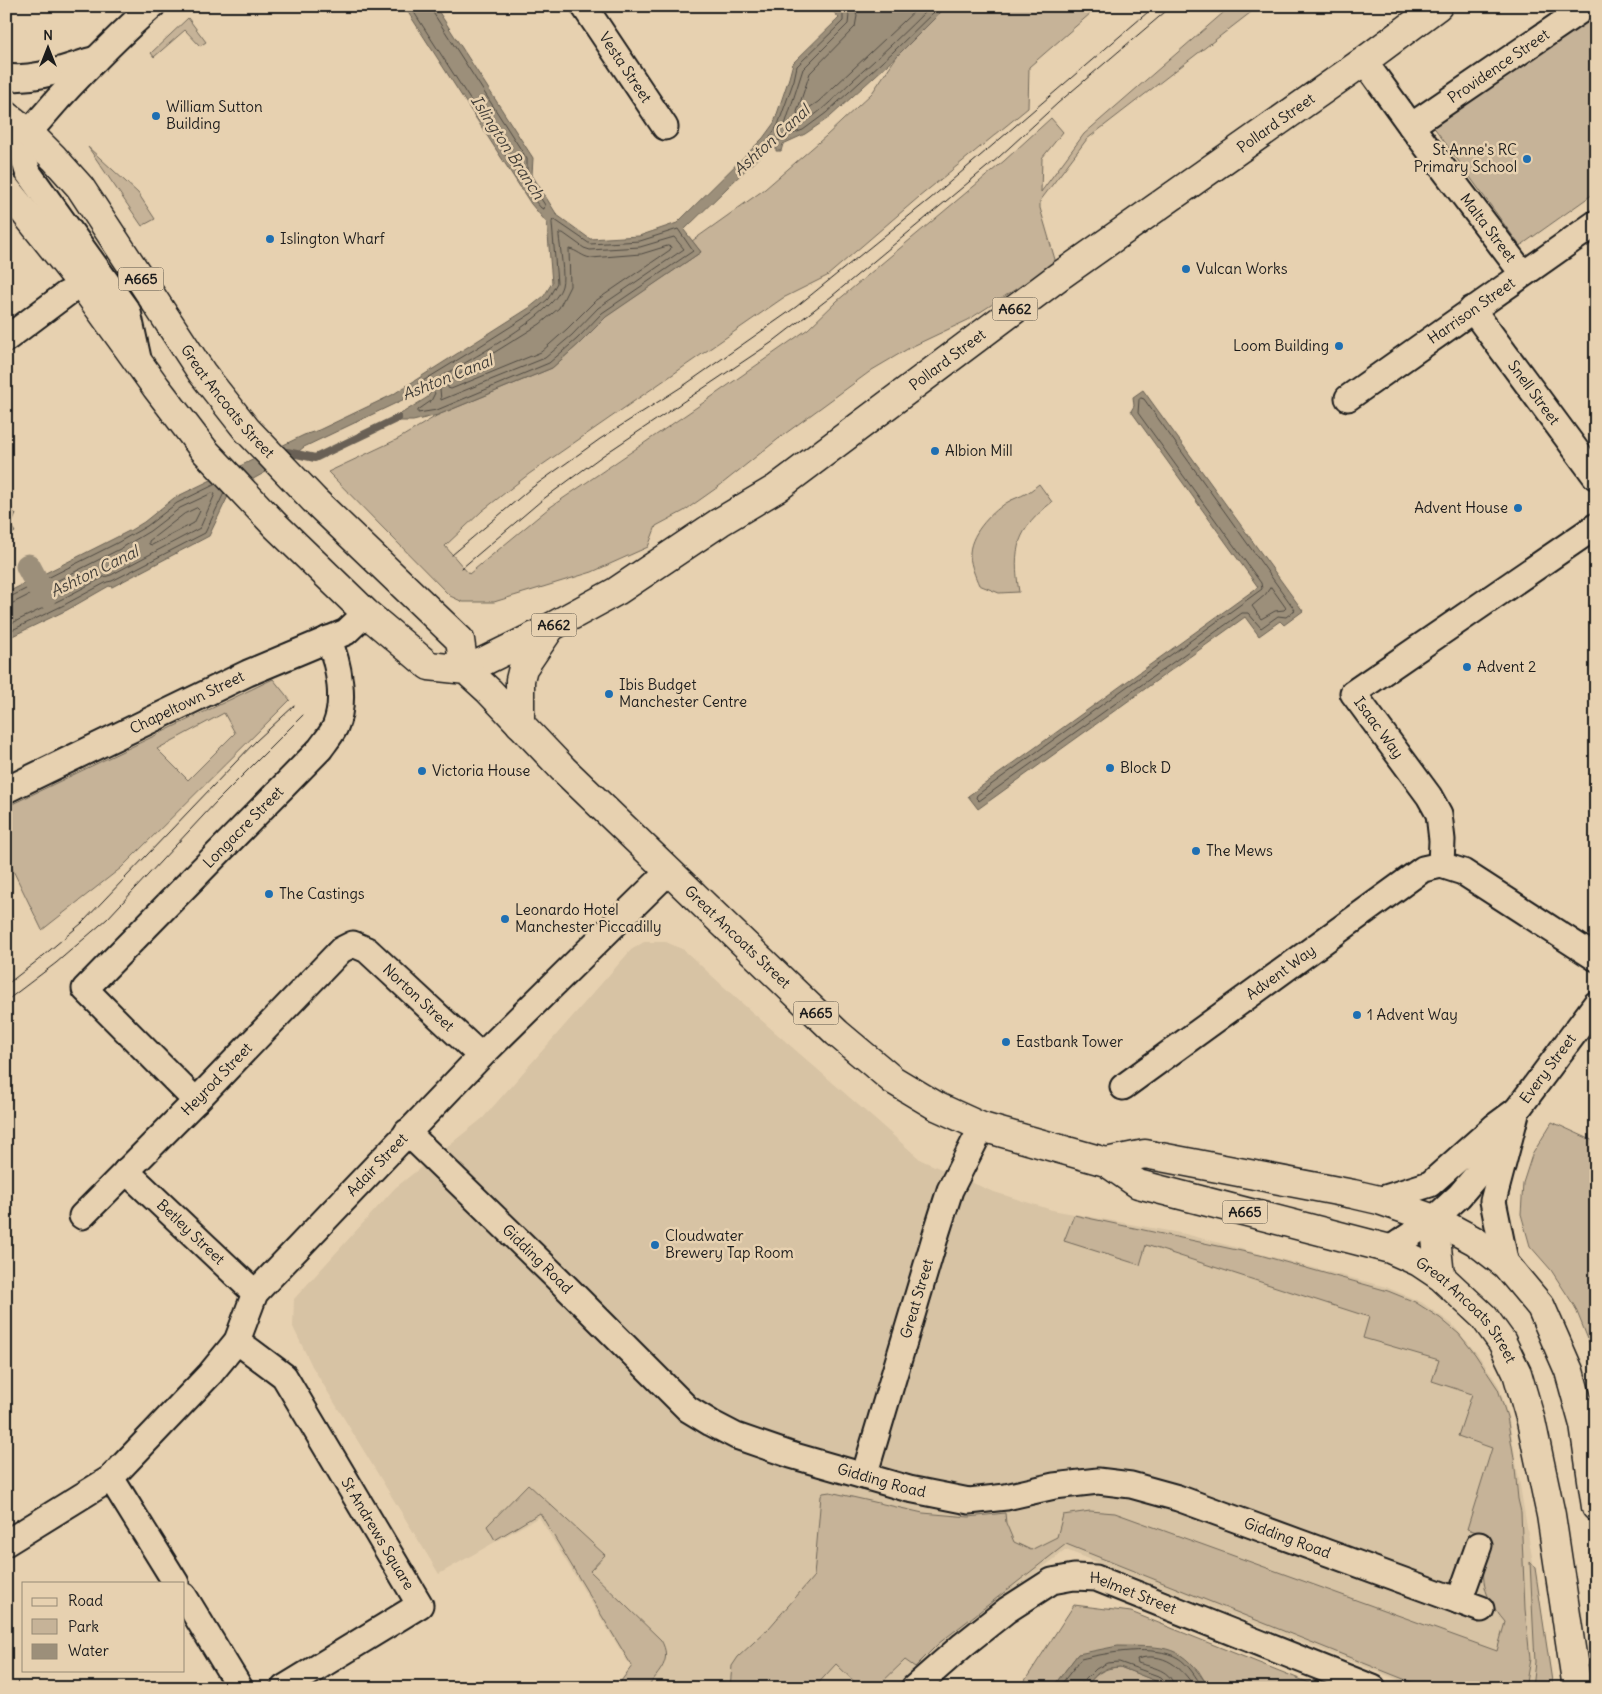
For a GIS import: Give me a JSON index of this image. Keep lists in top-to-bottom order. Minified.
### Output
{"streets":{"main road":["Pollard Street","A665","A662","Great Ancoats Street"],"street":["Providence Street","Vesta Street","Malta Street","Harrison Street","Snell Street","Chapeltown Street","Isaac Way","Longacre Street","Advent Way","Norton Street","Every Street","Heyrod Street","Adair Street","Betley Street","Gidding Road","Great Street","St Andrews Square","Helmet Street"]},"crossings":[["Providence Street","Malta Street"],["Pollard Street","Malta Street"],["Pollard Street","Great Ancoats Street"],["Malta Street","Harrison Street"],["Harrison Street","Snell Street"],["Great Ancoats Street","Every Street"],["Great Ancoats Street","Adair Street"],["Great Ancoats Street","Great Street"],["Chapeltown Street","Longacre Street"],["Isaac Way","Advent Way"],["Longacre Street","Heyrod Street"],["Norton Street","Heyrod Street"],["Norton Street","Adair Street"],["Heyrod Street","Betley Street"],["Adair Street","Betley Street"],["Adair Street","Gidding Road"],["Adair Street","St Andrews Square"],["Gidding Road","Great Street"]],"water":["Ashton Canal","Islington Branch"],"places":["William Sutton Building","St Anne's RC Primary School","Islington Wharf","Vulcan Works","Loom Building","Albion Mill","Advent House","Advent 2","Ibis Budget Manchester Centre","Block D","Victoria House","The Mews","The Castings","Leonardo Hotel Manchester Piccadilly","1 Advent Way","Eastbank Tower","Cloudwater Brewery Tap Room"],"legend":["Road","Park","Water"],"north":"top"}
